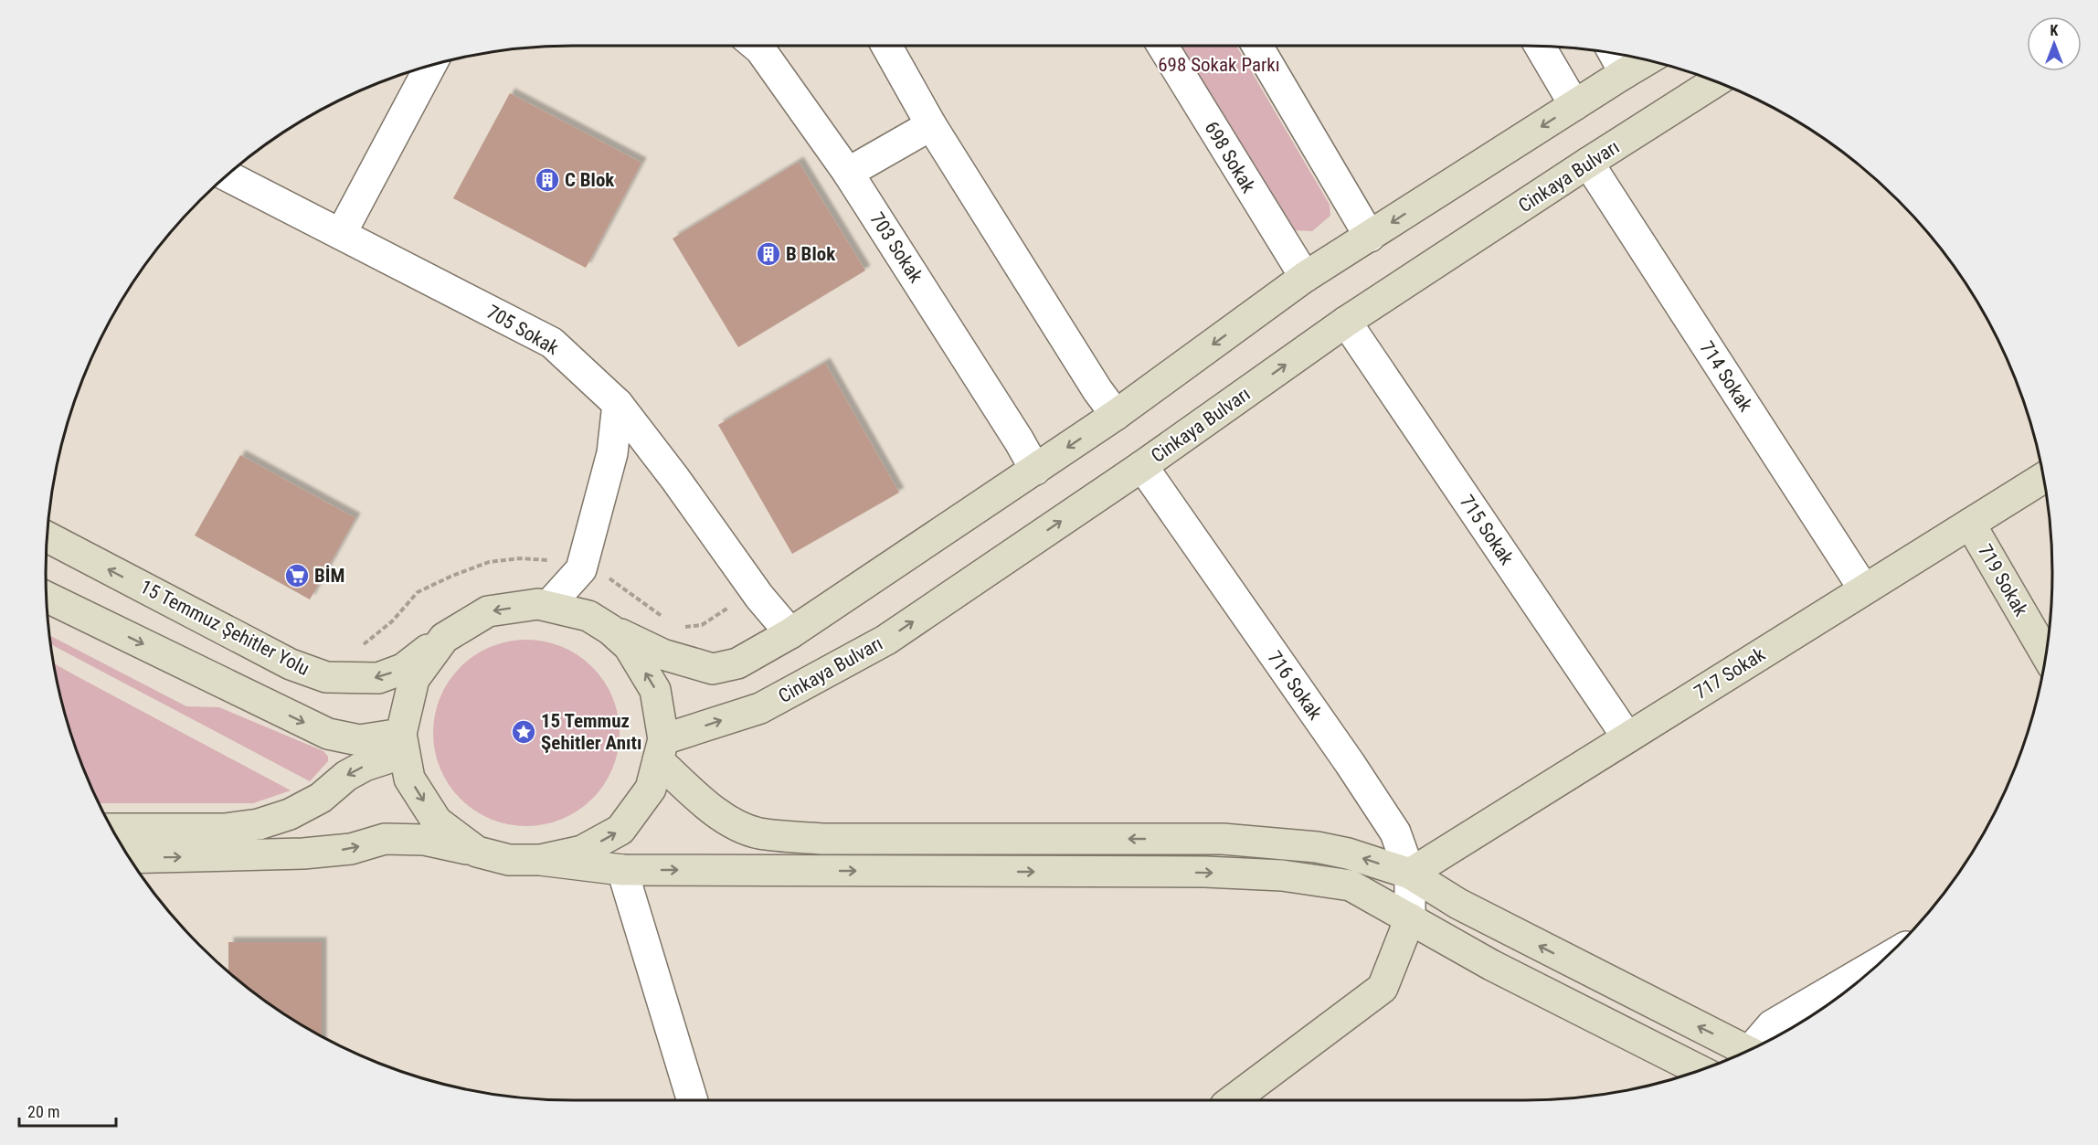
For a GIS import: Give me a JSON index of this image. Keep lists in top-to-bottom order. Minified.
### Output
{"streets":{"main road":["Cinkaya Bulvarı","719 Sokak","15 Temmuz Şehitler Yolu","717 Sokak"],"street":["698 Sokak","703 Sokak","705 Sokak","714 Sokak","715 Sokak","716 Sokak"]},"crossings":[["Cinkaya Bulvarı","714 Sokak"],["Cinkaya Bulvarı","715 Sokak"],["Cinkaya Bulvarı","716 Sokak"],["714 Sokak","717 Sokak"],["715 Sokak","717 Sokak"],["719 Sokak","717 Sokak"],["717 Sokak","716 Sokak"]],"parks":["698 Sokak Parkı"],"places":{"building":["C Blok","B Blok"],"supermarket":["BİM"],"place":["15 Temmuz Şehitler Anıtı"]},"scale_bar":"20 m","north":"top"}
